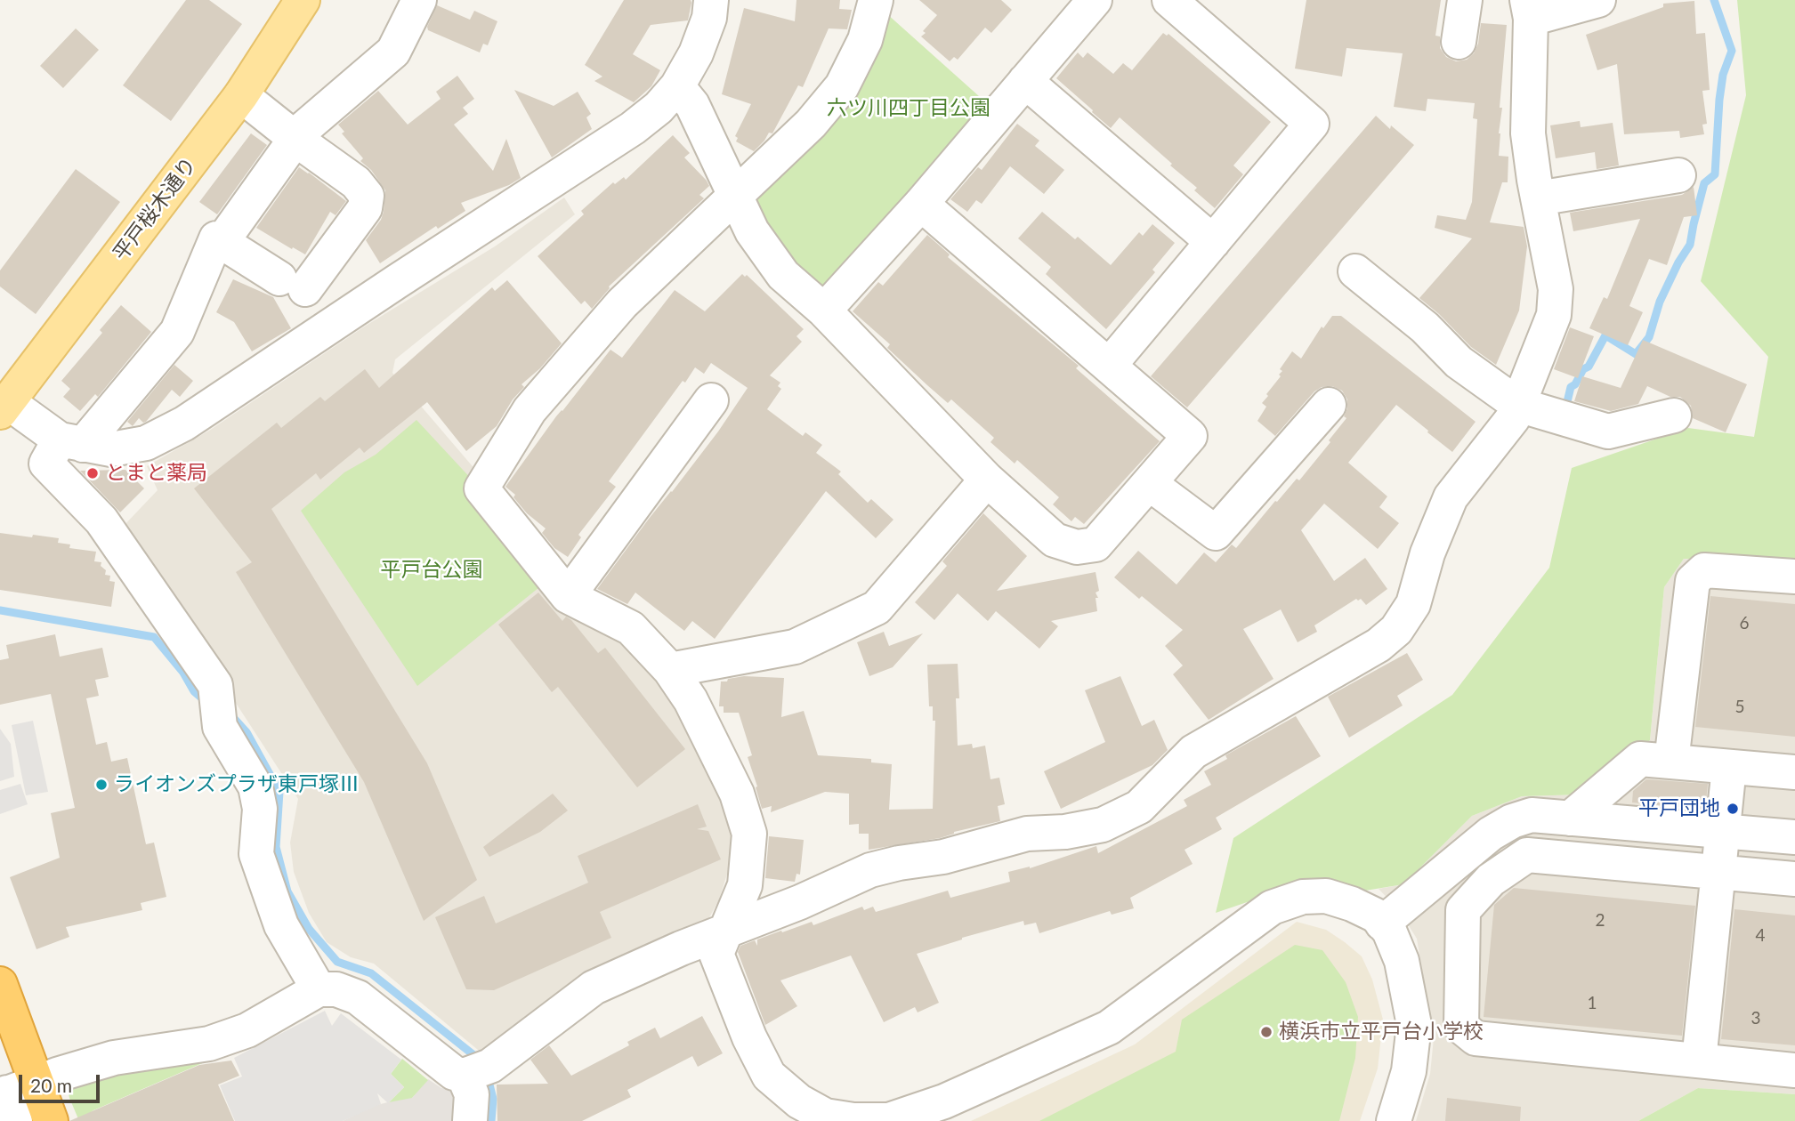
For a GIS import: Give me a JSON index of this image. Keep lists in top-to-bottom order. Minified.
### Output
{"streets":{"main road":["平戸桜木通り"]},"parks":["六ツ川四丁目公園","平戸台公園"],"places":["とまと薬局","ライオンズプラザ東戸塚Ⅲ","平戸団地","横浜市立平戸台小学校"],"house_numbers":["6","5","2","4","1","3"],"scale_bar":"20 m"}
